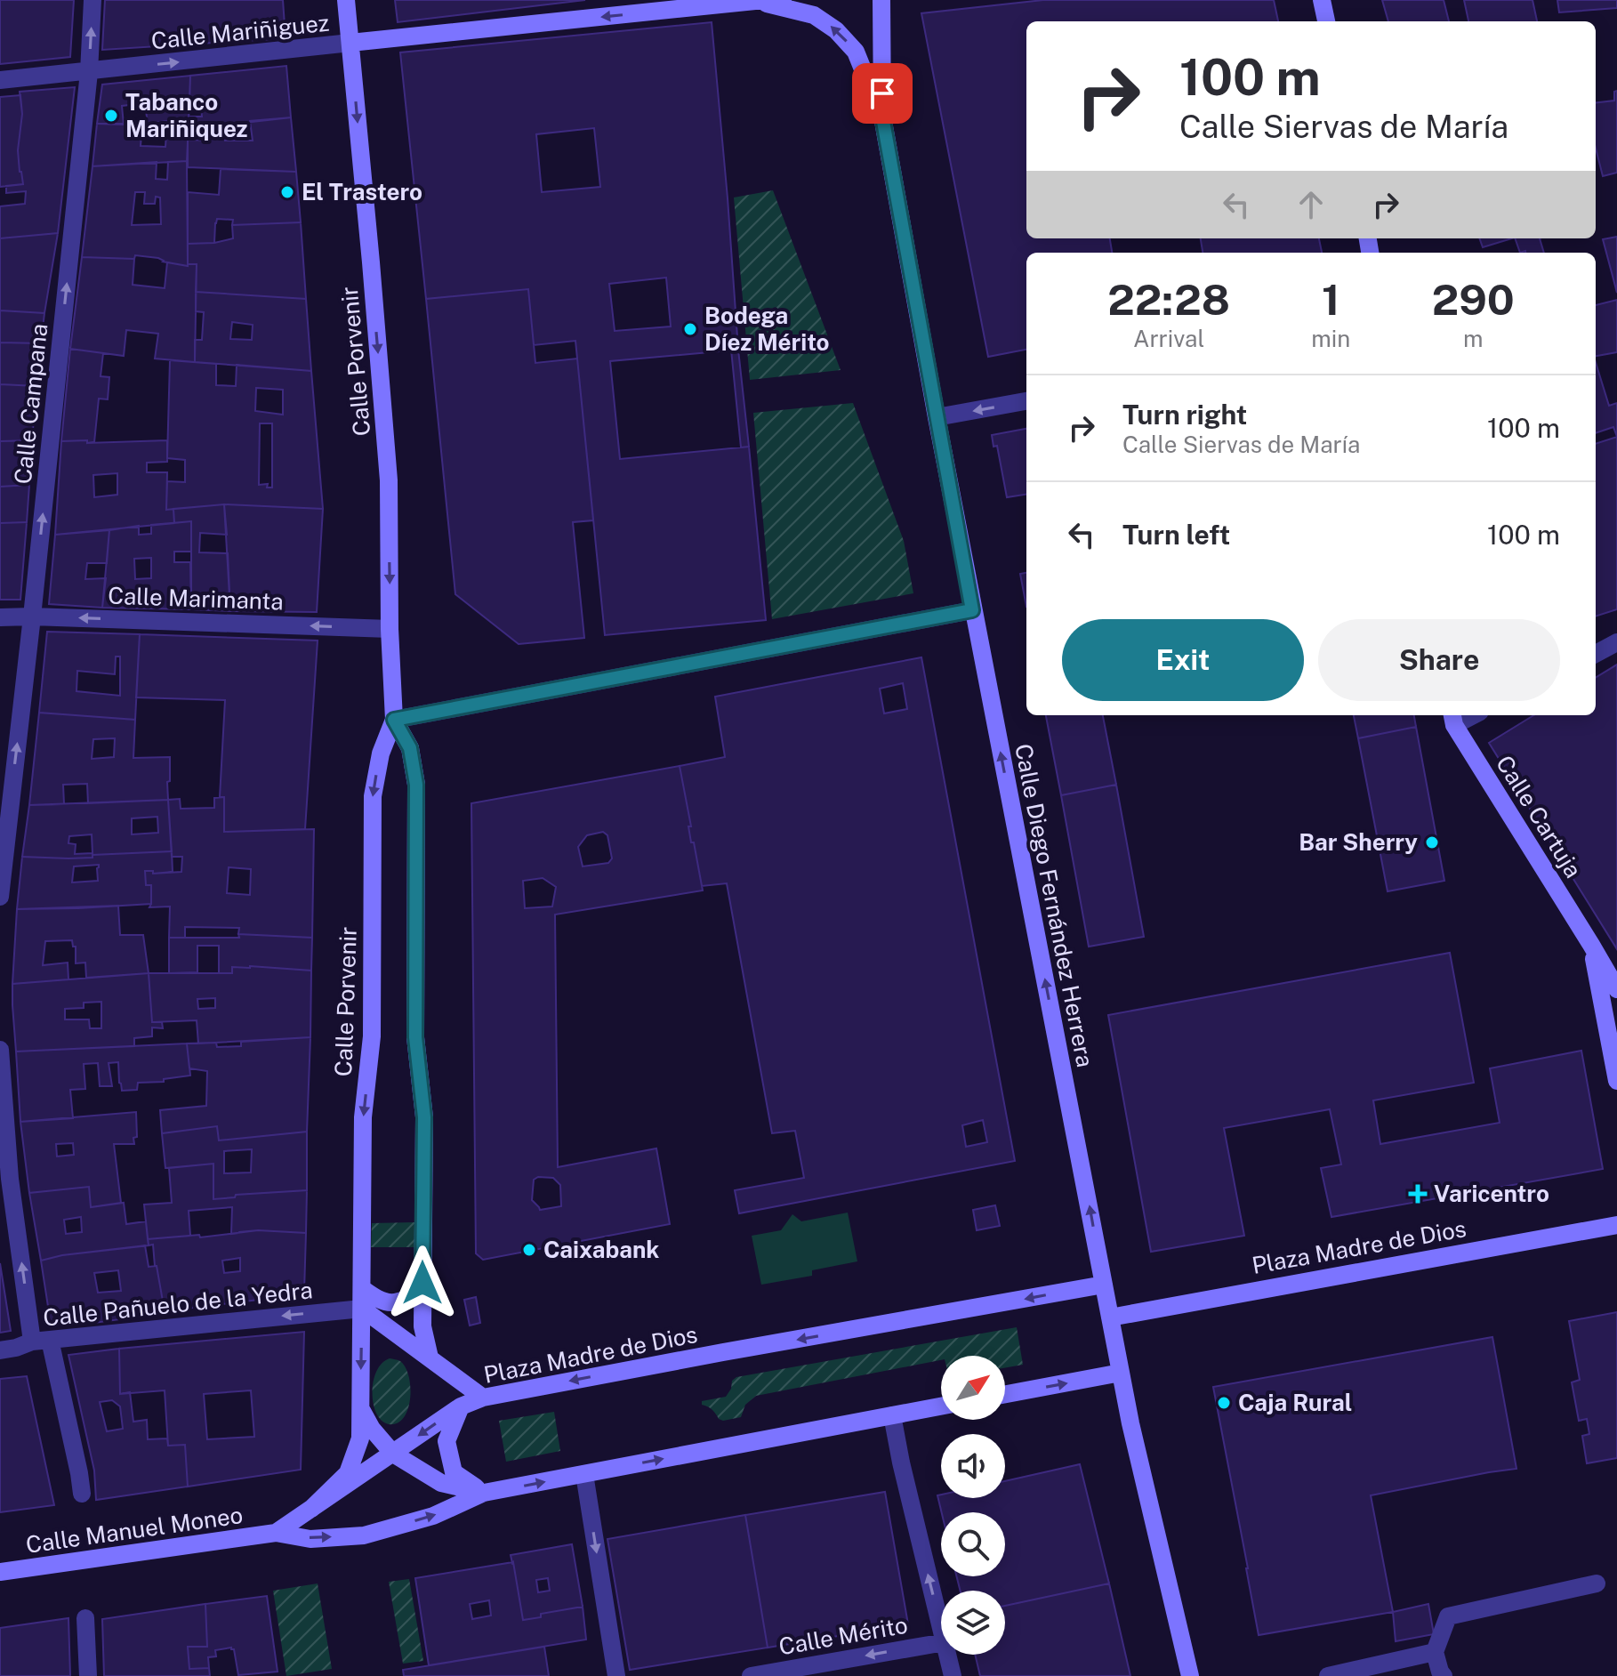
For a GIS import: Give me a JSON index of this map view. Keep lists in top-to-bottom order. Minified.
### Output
{"streets":{"street":["Calle Mariñiguez","Calle Porvenir","Calle Campana","Calle Marimanta","Calle Cartuja","Calle Diego Fernández Herrera","Plaza Madre de Dios","Calle Pañuelo de la Yedra","Calle Manuel Moneo","Calle Mérito"]},"crossings":[["Calle Mariñiguez","Calle Porvenir"],["Calle Mariñiguez","Calle Campana"],["Calle Mariñiguez","Calle Diego Fernández Herrera"],["Calle Porvenir","Calle Marimanta"],["Calle Porvenir","Calle Pañuelo de la Yedra"],["Calle Campana","Calle Marimanta"],["Calle Diego Fernández Herrera","Plaza Madre de Dios"]],"one_way":["Calle Campana","Calle Marimanta","Calle Diego Fernández Herrera","Calle Pañuelo de la Yedra"],"places":{"other":["Tabanco Mariñiquez","El Trastero","Bodega Díez Mérito","Bar Sherry","Caixabank","Caja Rural"],"health":["Varicentro"]},"north":"top right","page":{"turn":["100 m","Calle Siervas de María"],"eta":["22:28","Arrival","1","min","290","m"],"list":[{"name":"Turn right","note":"Calle Siervas de María","value":"100 m"},{"name":"Turn left","value":"100 m"}],"buttons":["Exit","Share"]}}
